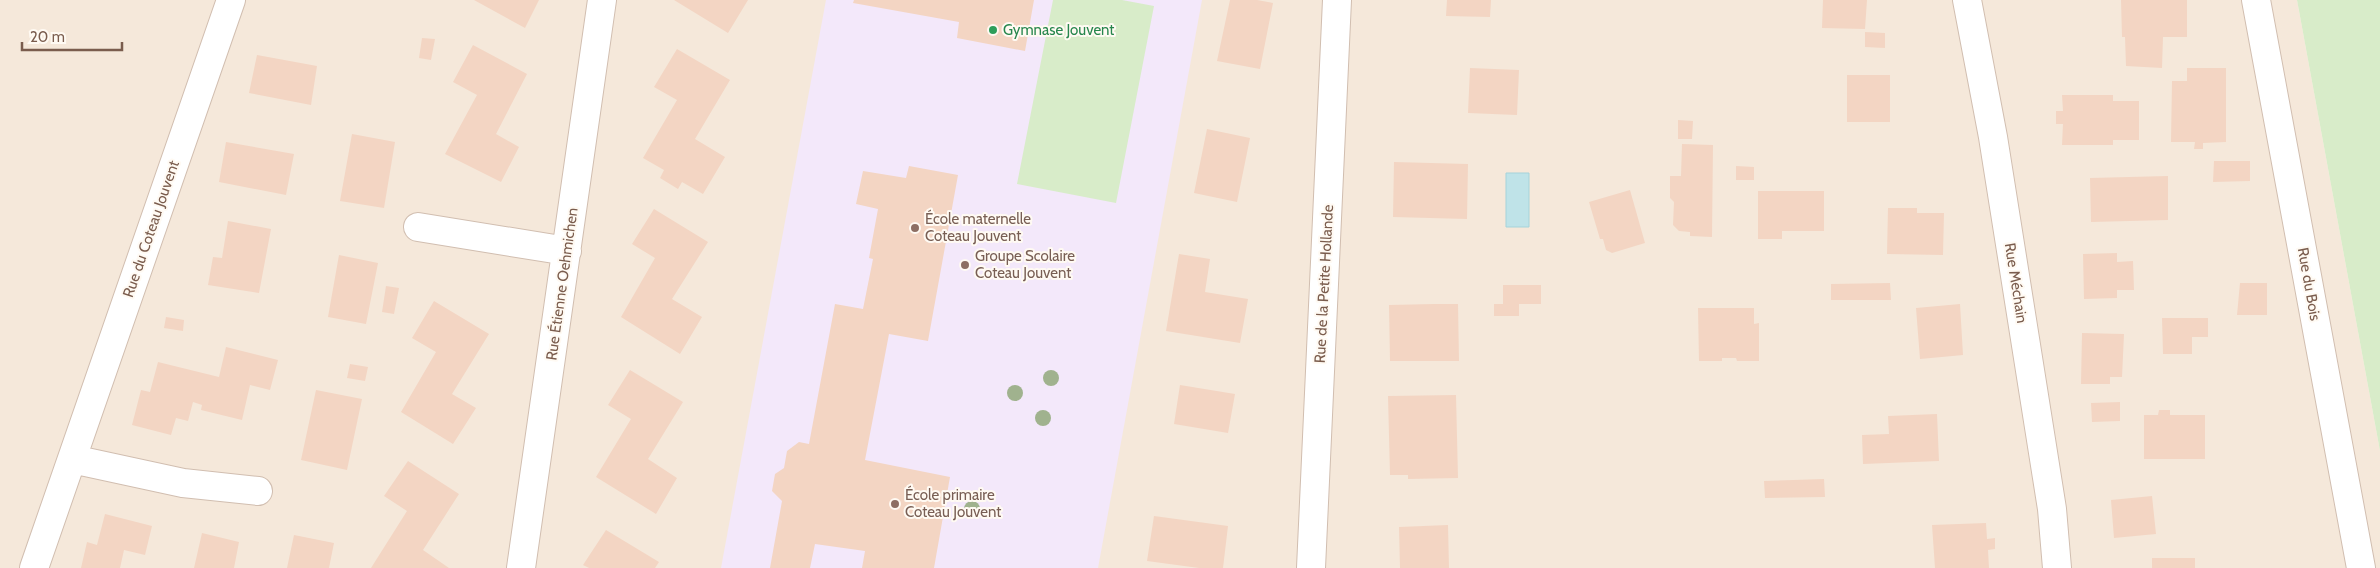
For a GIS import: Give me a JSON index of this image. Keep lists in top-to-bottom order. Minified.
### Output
{"streets":{"street":["Rue du Coteau Jouvent","Rue Méchain","Rue Étienne Oehmichen","Rue de la Petite Hollande","Rue du Bois"]},"places":["Gymnase Jouvent","École maternelle Coteau Jouvent","Groupe Scolaire Coteau Jouvent","École primaire Coteau Jouvent"],"scale_bar":"20 m"}
